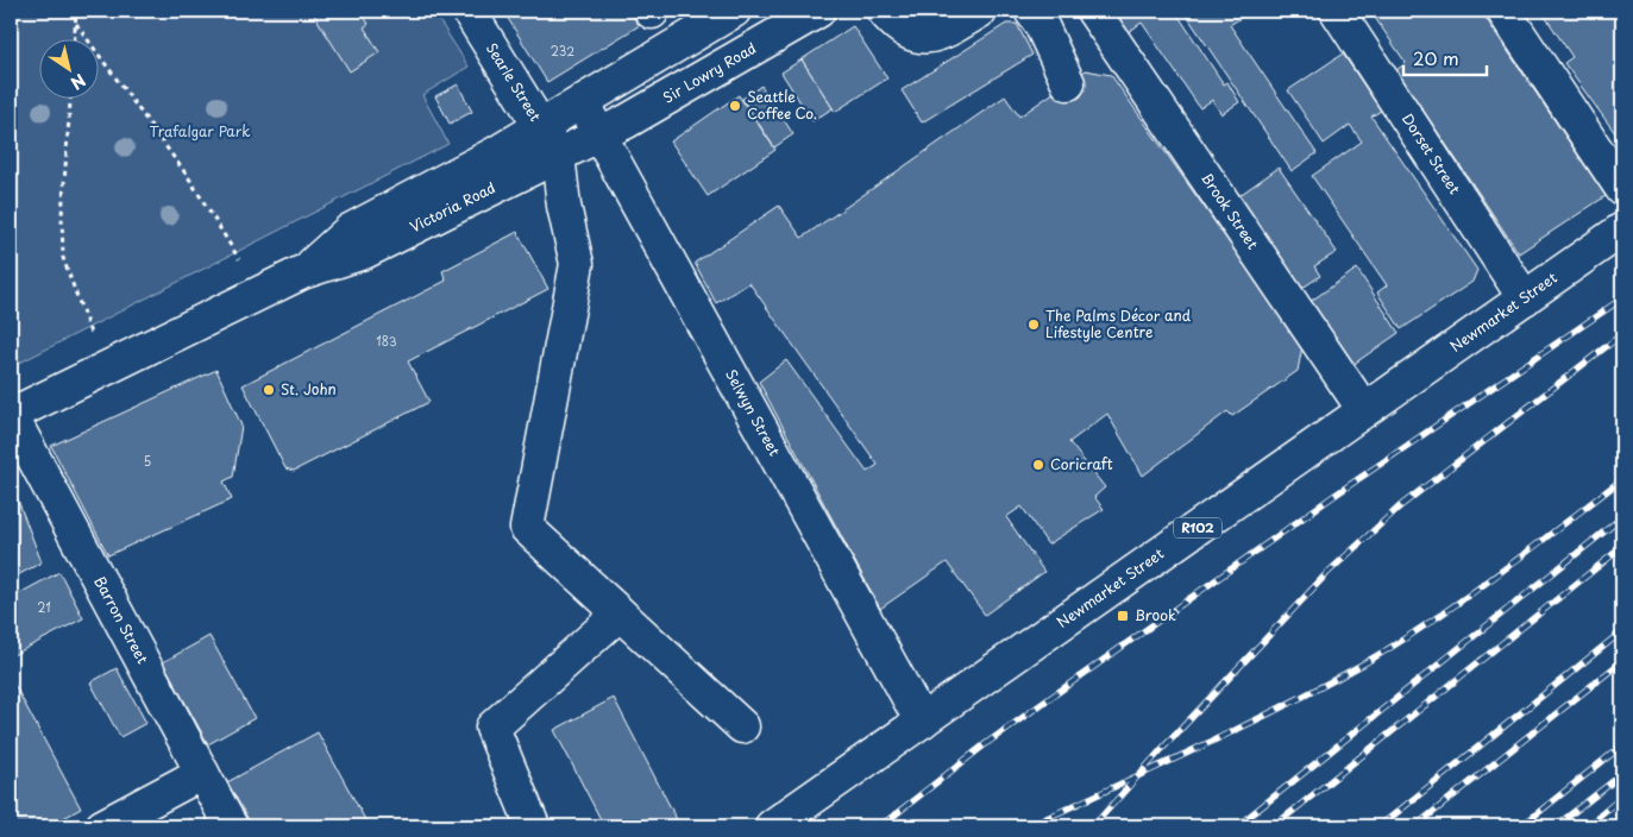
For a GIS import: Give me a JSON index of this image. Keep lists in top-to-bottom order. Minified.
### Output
{"streets":{"street":["Sir Lowry Road","Searle Street","Dorset Street","Victoria Road","Brook Street","Newmarket Street","Selwyn Street","R102","Barron Street"]},"crossings":[["Sir Lowry Road","Victoria Road"],["Sir Lowry Road","Selwyn Street"],["Searle Street","Victoria Road"],["Dorset Street","Newmarket Street"],["Victoria Road","Selwyn Street"],["Victoria Road","Barron Street"],["Brook Street","Newmarket Street"],["Newmarket Street","Selwyn Street"]],"parks":["Trafalgar Park"],"places":{"other":["Seattle Coffee Co.","The Palms Décor and Lifestyle Centre","St. John","Coricraft"],"transit":["Brook"]},"house_numbers":["232","183","5","21"],"scale_bar":"20 m","north":"bottom right"}
